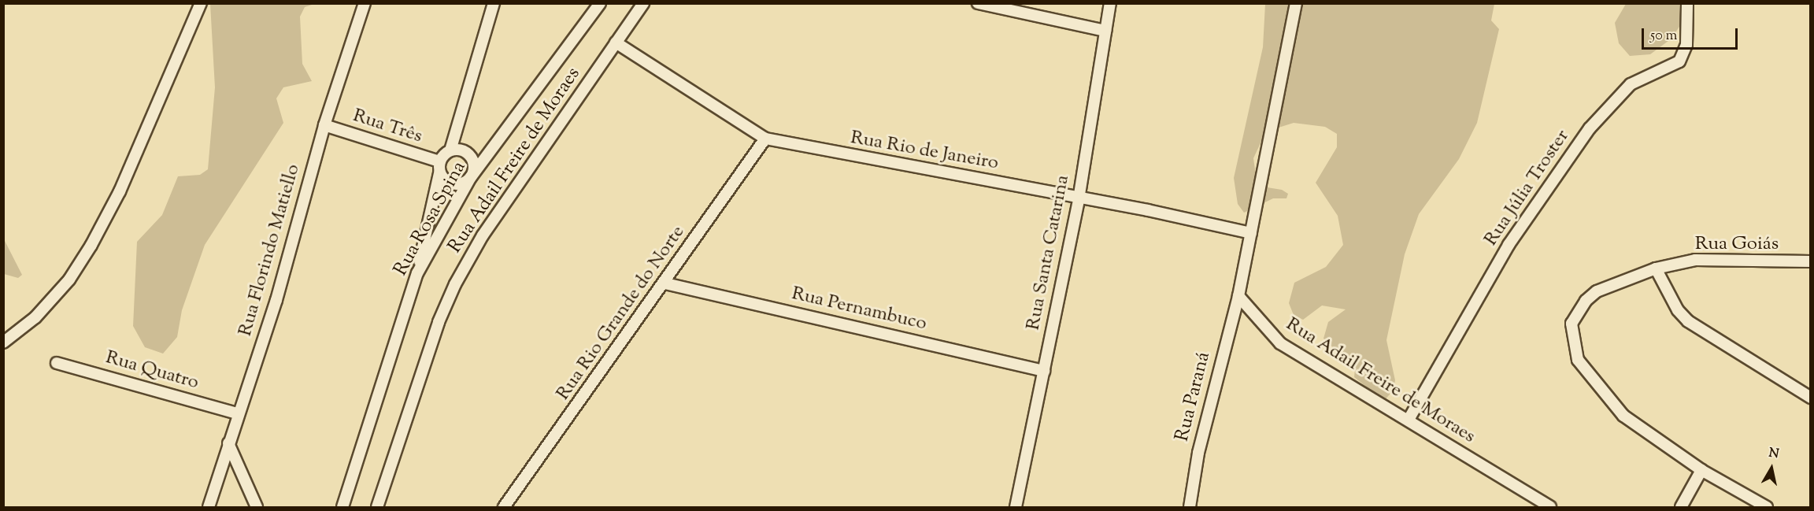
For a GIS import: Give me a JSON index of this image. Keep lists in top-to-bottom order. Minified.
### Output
{"streets":{"street":["Rua Três","Rua Rio de Janeiro","Rua Adail Freire de Moraes","Rua Júlia Troster","Rua Rosa Spina","Rua Goiás","Rua Florindo Matiello","Rua Santa Catarina","Rua Pernambuco","Rua Rio Grande do Norte","Rua Quatro","Rua Paraná"]},"crossings":[["Rua Três","Rua Rosa Spina"],["Rua Três","Rua Florindo Matiello"],["Rua Rio de Janeiro","Rua Adail Freire de Moraes"],["Rua Rio de Janeiro","Rua Santa Catarina"],["Rua Rio de Janeiro","Rua Rio Grande do Norte"],["Rua Adail Freire de Moraes","Rua Júlia Troster"],["Rua Adail Freire de Moraes","Rua Paraná"],["Rua Florindo Matiello","Rua Quatro"],["Rua Santa Catarina","Rua Pernambuco"],["Rua Pernambuco","Rua Rio Grande do Norte"]],"scale_bar":"50 m","north":"top"}
